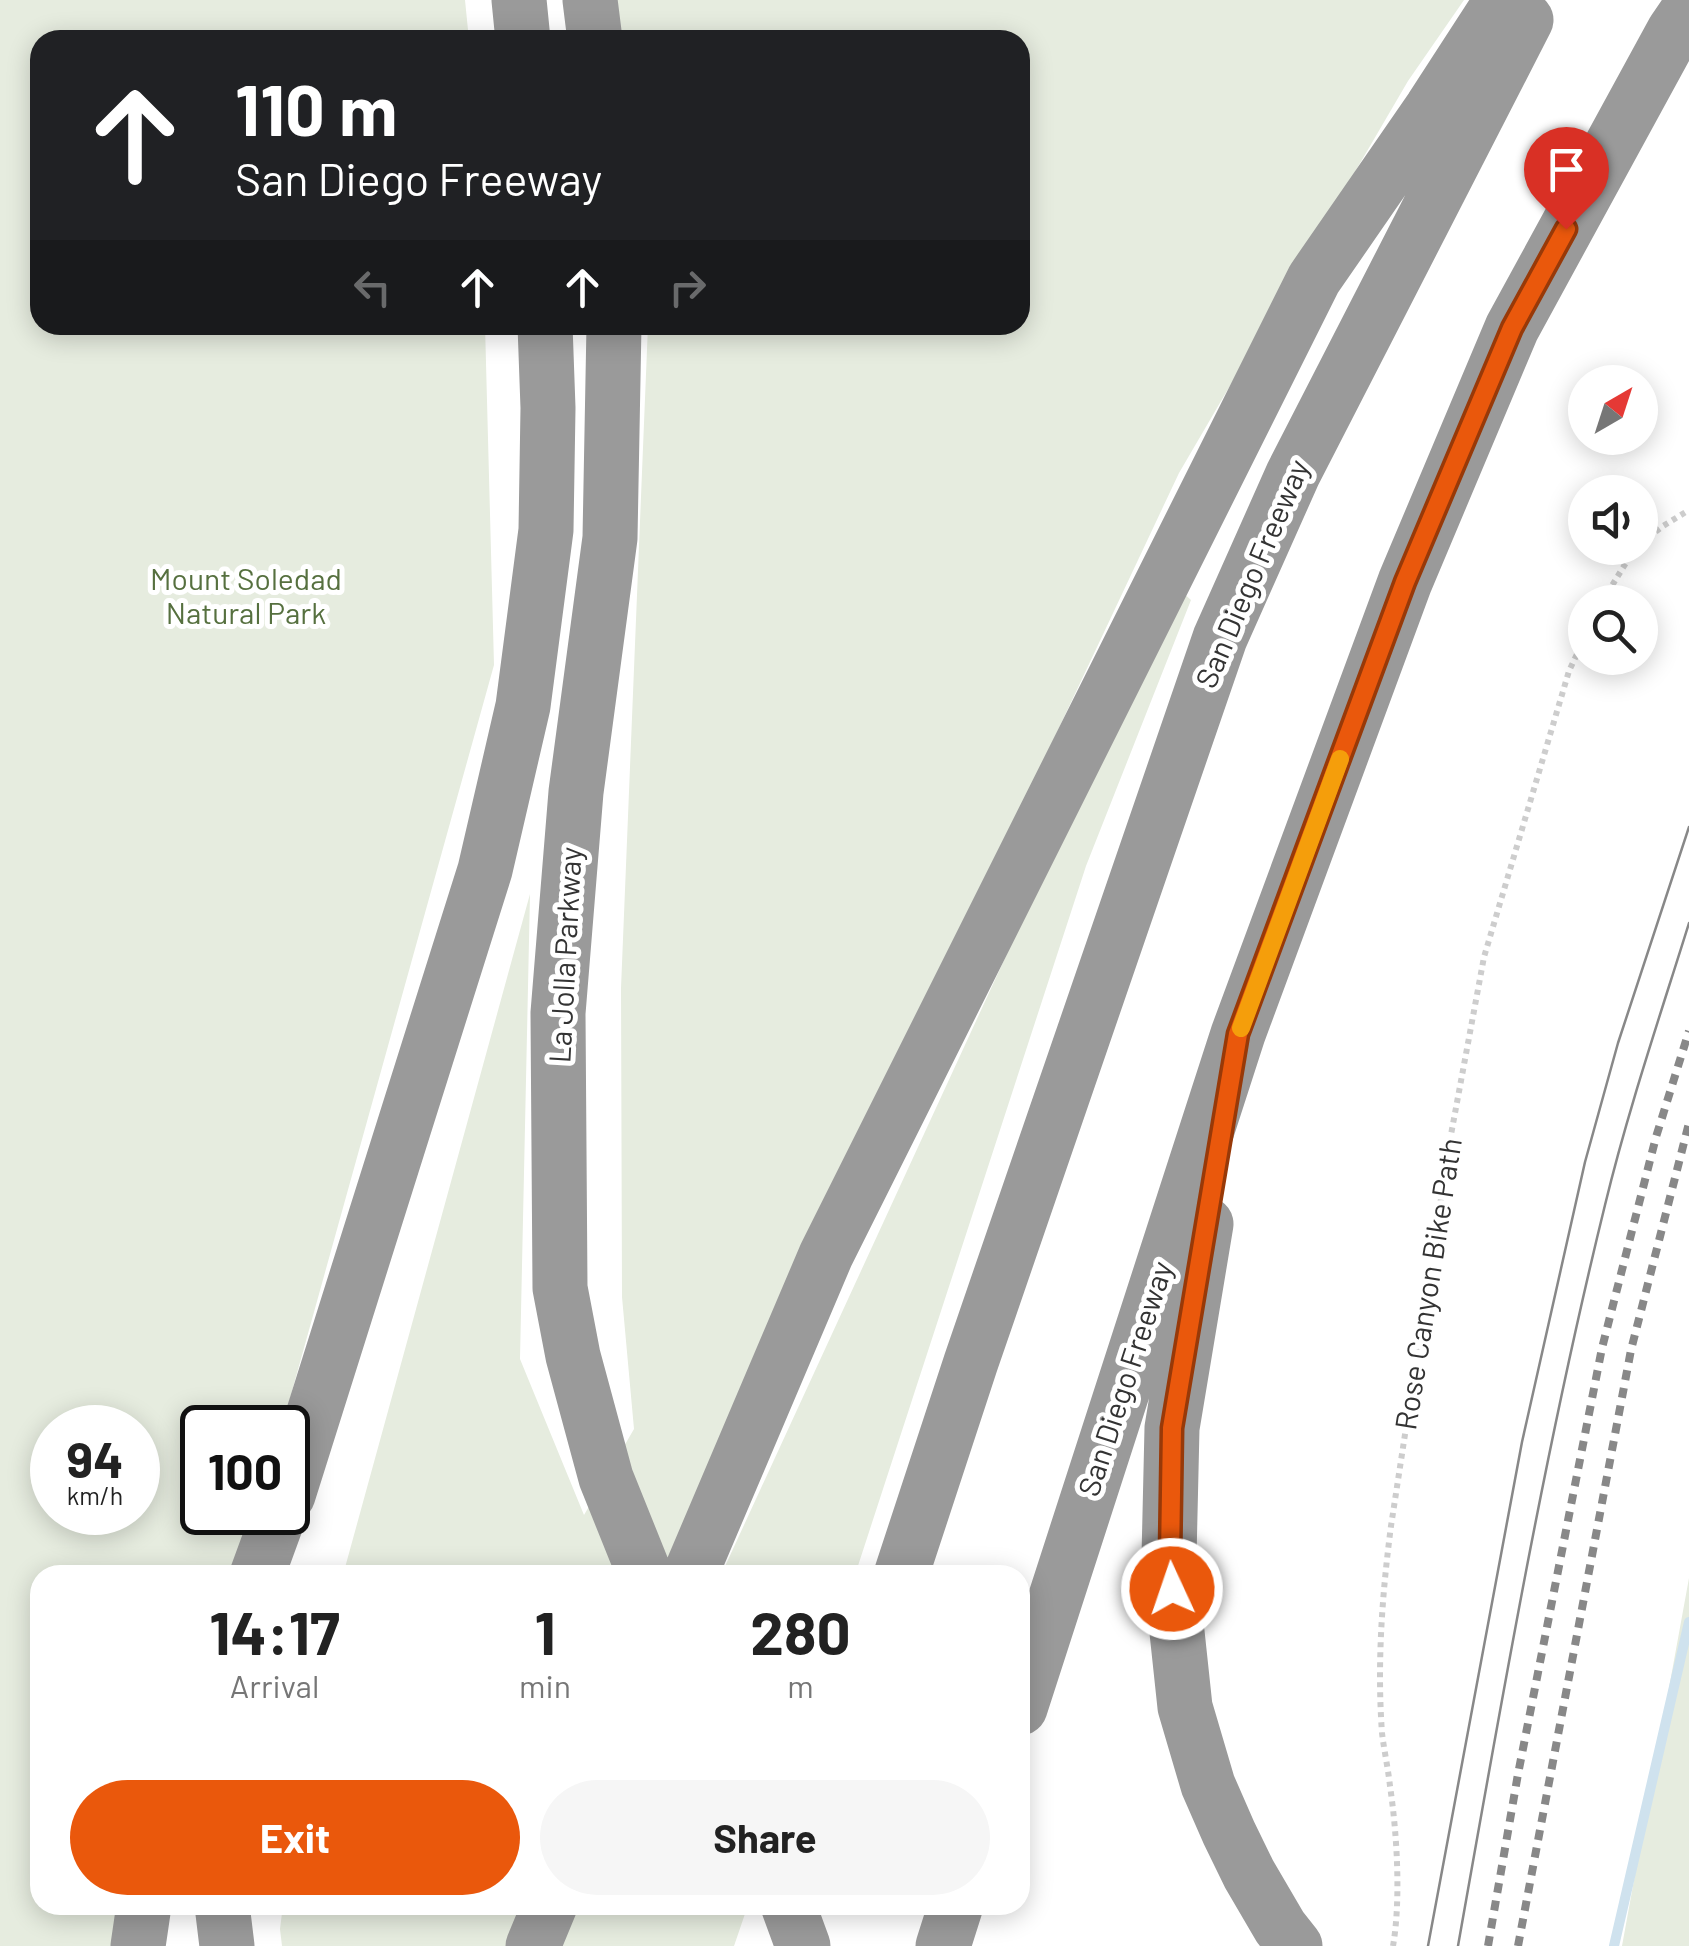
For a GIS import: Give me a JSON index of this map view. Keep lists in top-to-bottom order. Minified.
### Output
{"streets":{"highway":["San Diego Freeway","La Jolla Parkway"],"path":["Rose Canyon Bike Path"]},"parks":["Mount Soledad Natural Park"],"north":"top right","page":{"turn":["110 m","San Diego Freeway"],"speed":"94 km/h","limit":"100","eta":["14:17","Arrival","1","min","280","m"],"buttons":["Exit","Share"]}}
